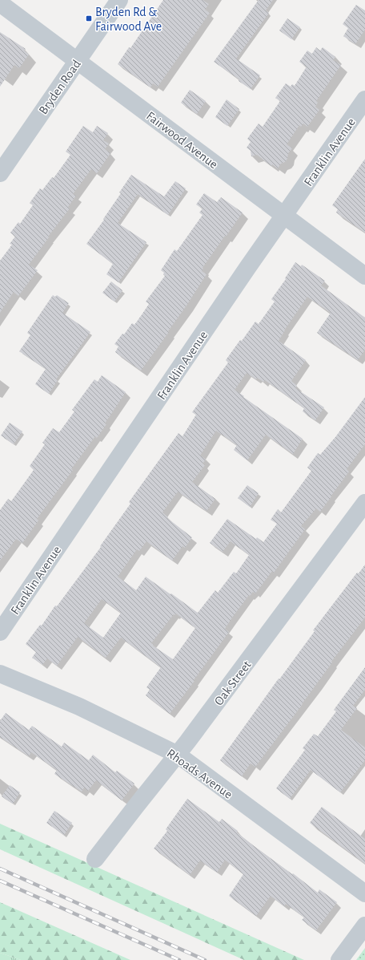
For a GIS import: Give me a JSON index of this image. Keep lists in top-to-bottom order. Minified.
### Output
{"streets":{"street":["Bryden Road","Fairwood Avenue","Franklin Avenue","Oak Street","Rhoads Avenue"]},"crossings":[["Bryden Road","Fairwood Avenue"],["Fairwood Avenue","Franklin Avenue"],["Oak Street","Rhoads Avenue"]],"places":{"transit":["Bryden Rd & Fairwood Ave"]}}
